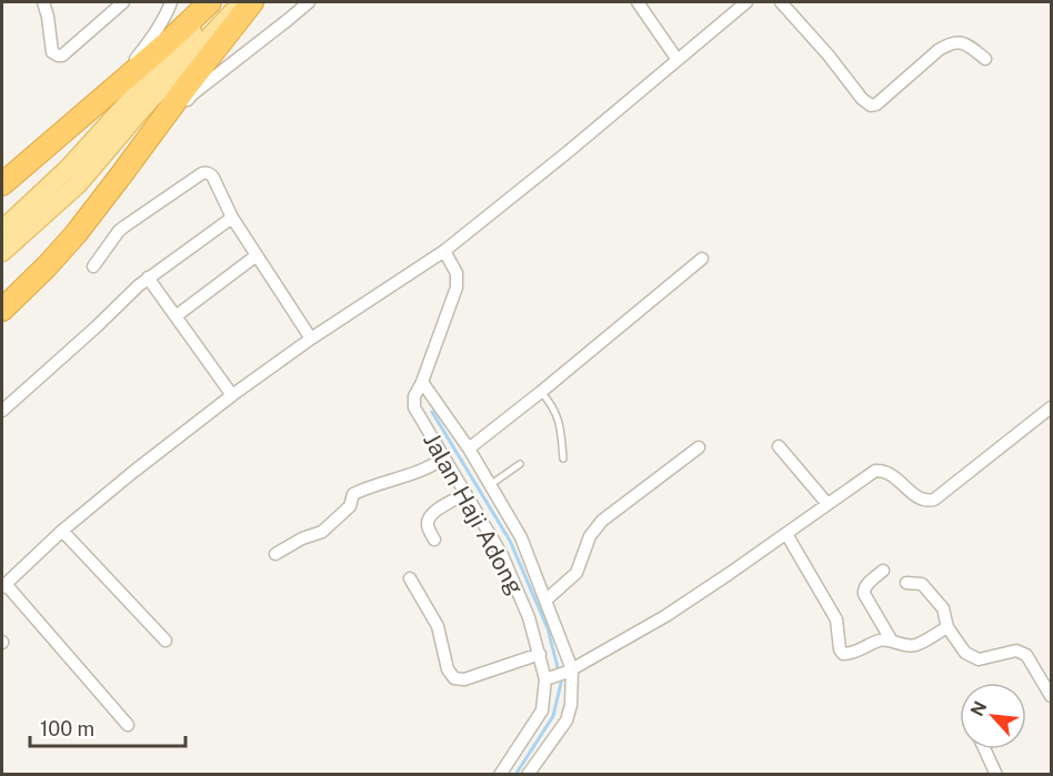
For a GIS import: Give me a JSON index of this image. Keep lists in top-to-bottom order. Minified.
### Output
{"streets":{"street":["Jalan Haji Adong"]},"scale_bar":"100 m","north":"top left"}
